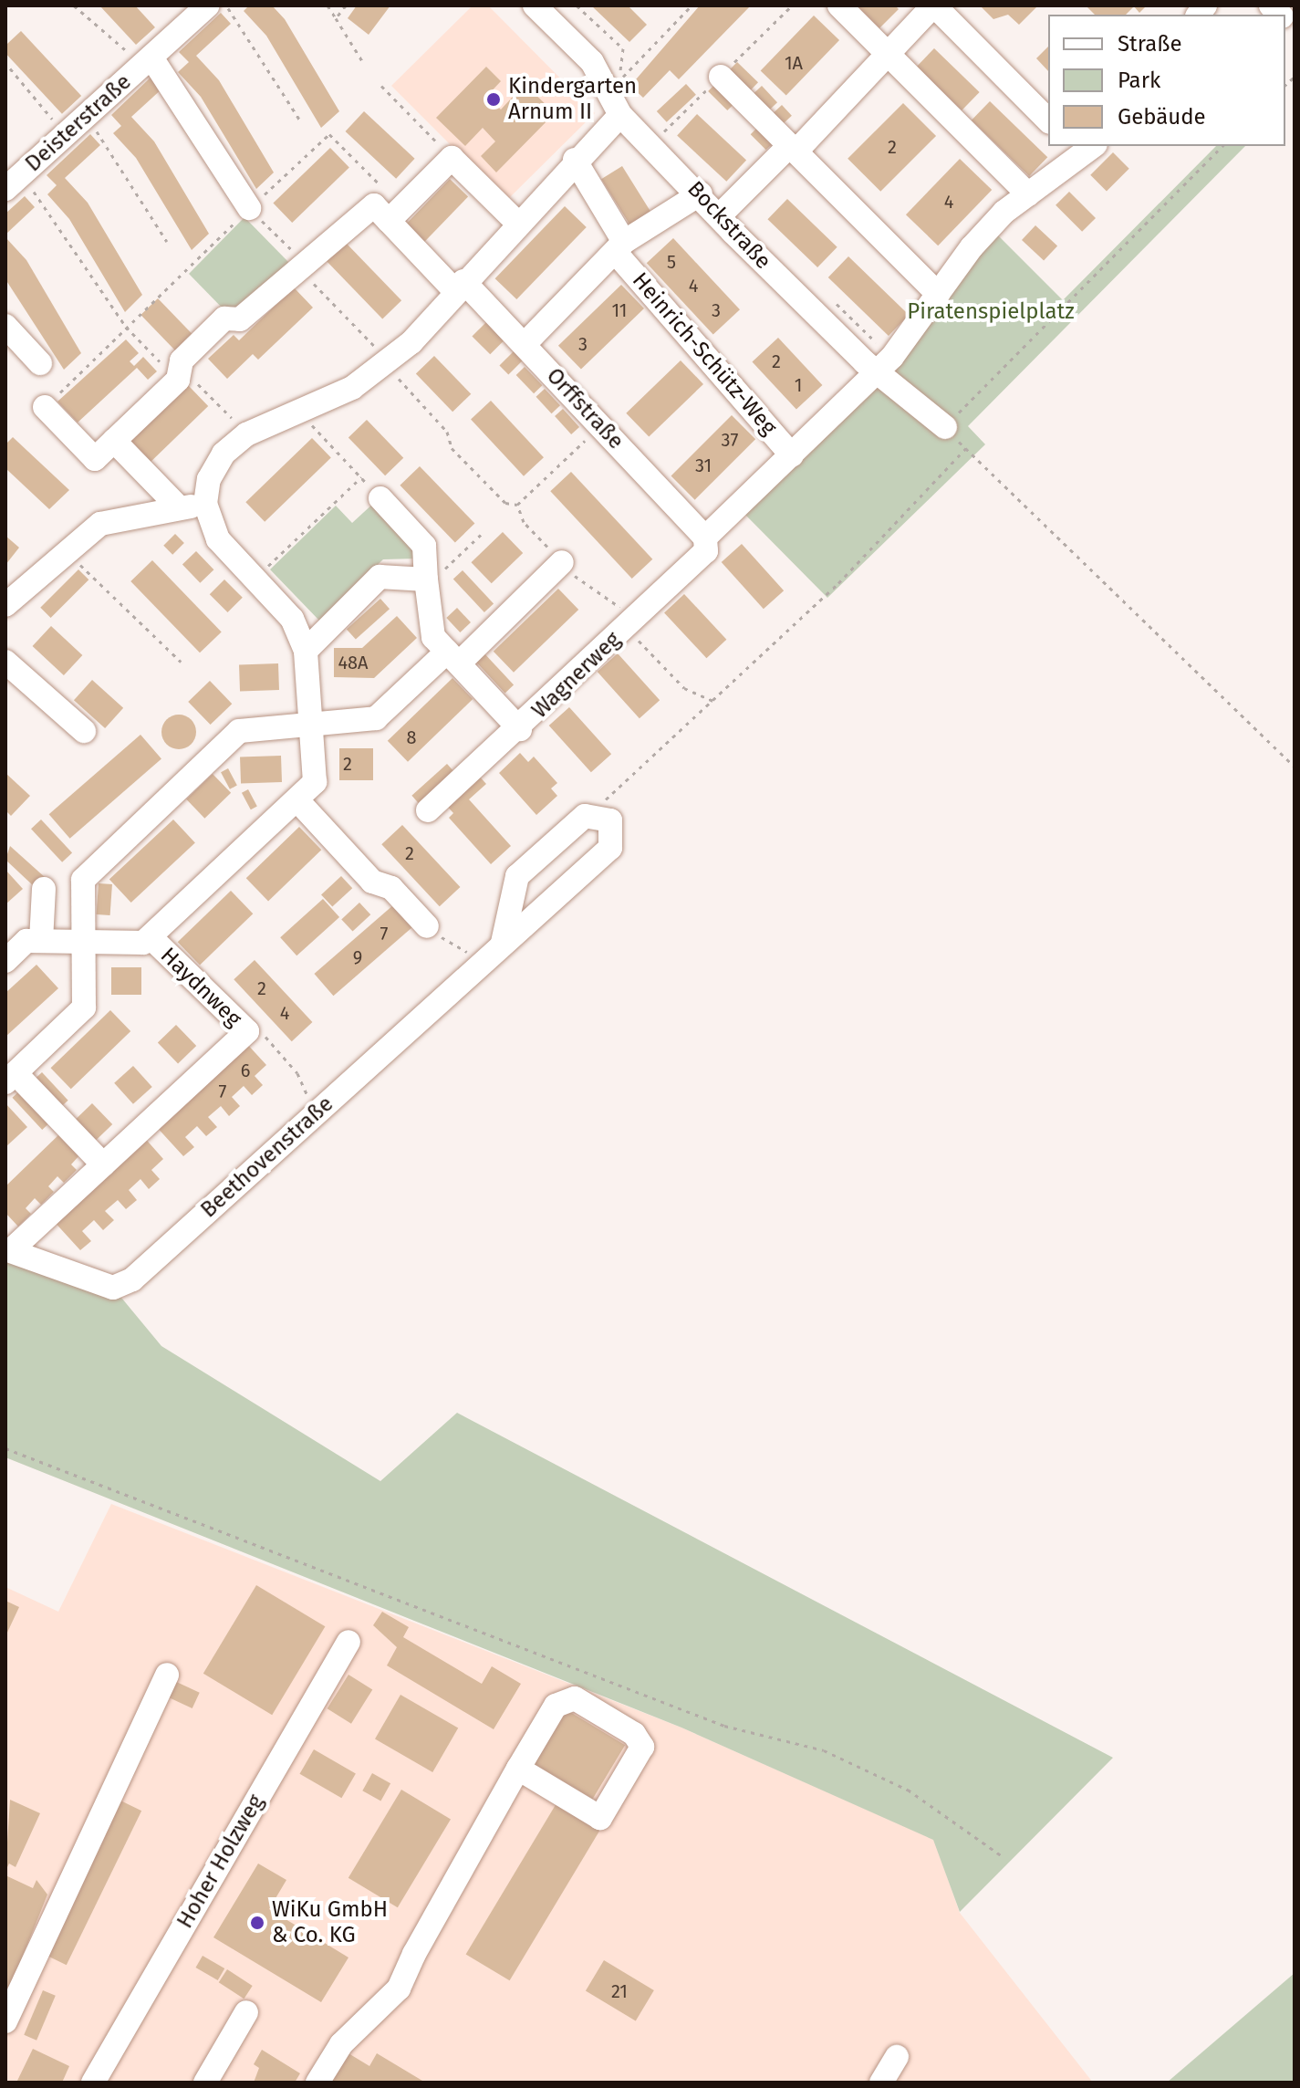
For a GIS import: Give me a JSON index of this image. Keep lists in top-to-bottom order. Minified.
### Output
{"streets":{"street":["Deisterstraße","Bockstraße","Heinrich-Schütz-Weg","Orffstraße","Wagnerweg","Haydnweg","Beethovenstraße","Hoher Holzweg"]},"crossings":[["Haydnweg","Beethovenstraße"]],"parks":["Piratenspielplatz"],"places":["Kindergarten Arnum II","WiKu GmbH & Co. KG"],"house_numbers":["1A","2","4","5","4","11","3","3","2","1","37","31","48A","8","2","2","7","9","2","4","6","7","21"],"legend":["Straße","Park","Gebäude"]}
